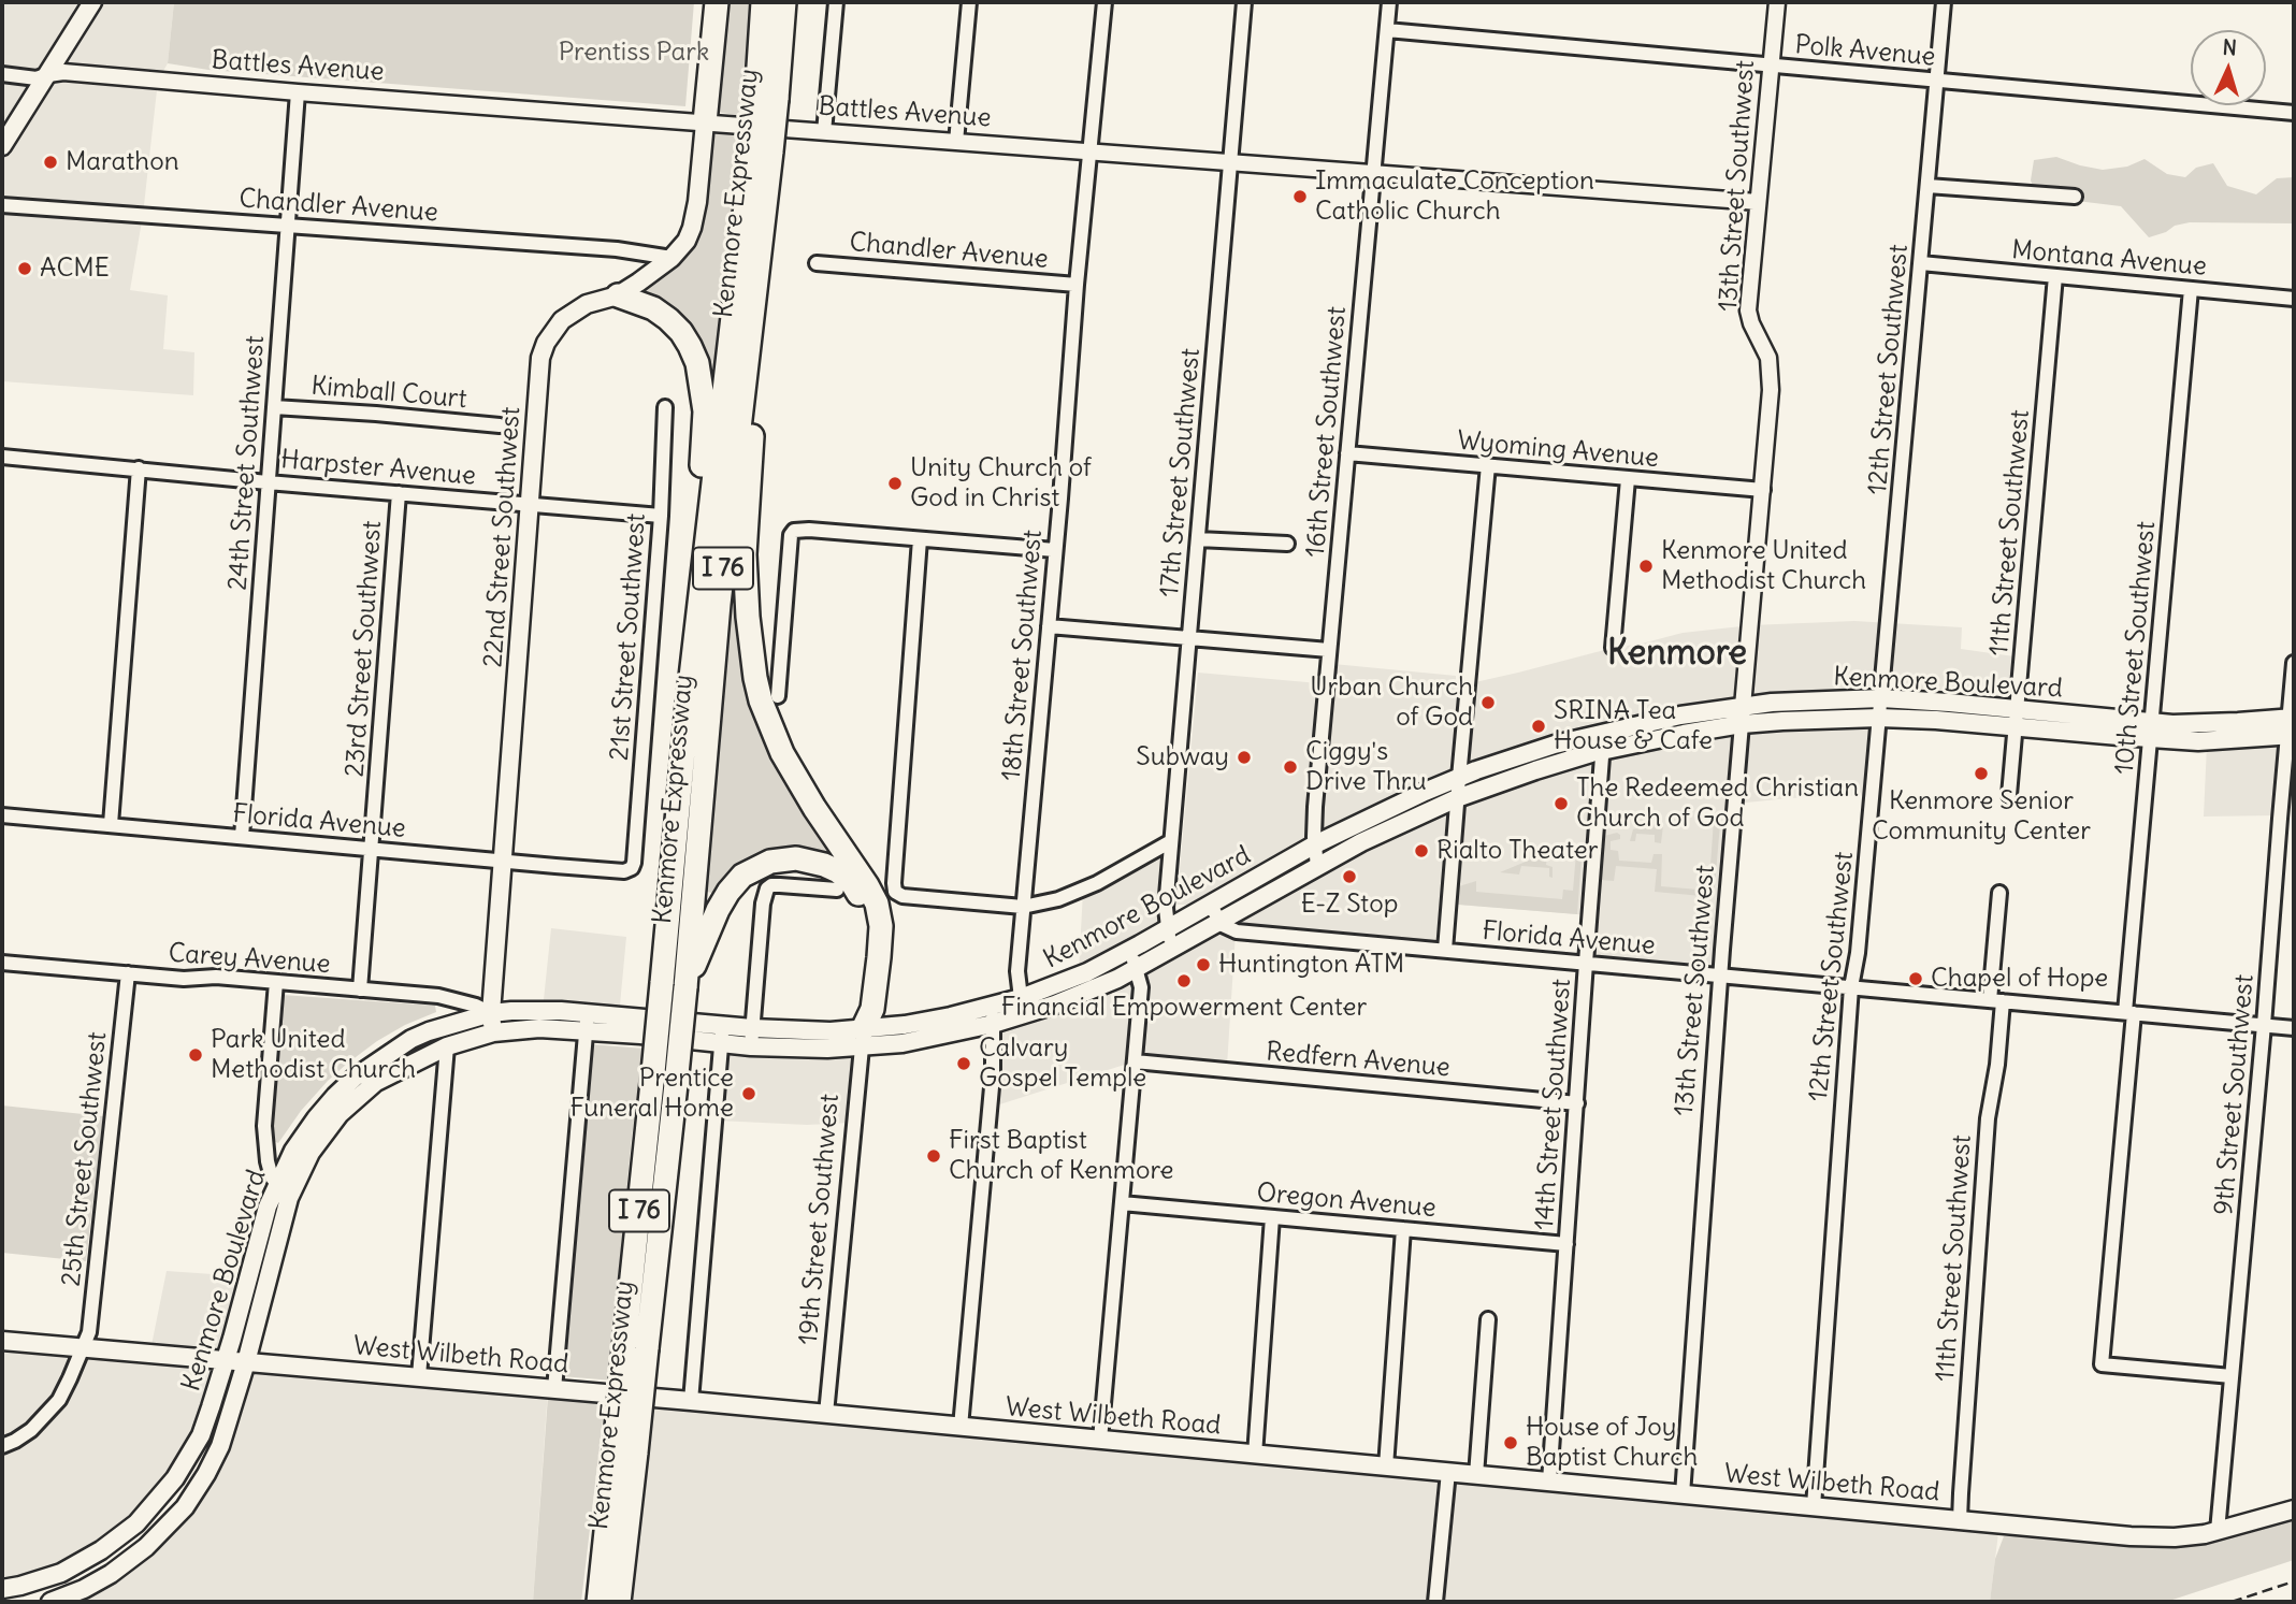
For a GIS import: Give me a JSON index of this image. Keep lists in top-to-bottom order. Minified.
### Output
{"streets":{"highway":["Kenmore Expressway","I 76"],"main road":["22nd Street Southwest","Kenmore Boulevard","West Wilbeth Road"],"street":["Polk Avenue","Battles Avenue","13th Street Southwest","Chandler Avenue","Montana Avenue","12th Street Southwest","Kimball Court","16th Street Southwest","Wyoming Avenue","24th Street Southwest","Harpster Avenue","17th Street Southwest","11th Street Southwest","21st Street Southwest","10th Street Southwest","23rd Street Southwest","18th Street Southwest","Florida Avenue","Carey Avenue","Redfern Avenue","9th Street Southwest","14th Street Southwest","25th Street Southwest","Oregon Avenue","19th Street Southwest"]},"crossings":[["Polk Avenue","13th Street Southwest"],["Polk Avenue","12th Street Southwest"],["Polk Avenue","16th Street Southwest"],["Battles Avenue","13th Street Southwest"],["Battles Avenue","16th Street Southwest"],["Battles Avenue","24th Street Southwest"],["Battles Avenue","17th Street Southwest"],["Battles Avenue","22nd Street Southwest"],["Battles Avenue","18th Street Southwest"],["13th Street Southwest","Wyoming Avenue"],["13th Street Southwest","Kenmore Boulevard"],["13th Street Southwest","Florida Avenue"],["13th Street Southwest","West Wilbeth Road"],["Chandler Avenue","24th Street Southwest"],["Chandler Avenue","22nd Street Southwest"],["Chandler Avenue","18th Street Southwest"],["Montana Avenue","12th Street Southwest"],["Montana Avenue","11th Street Southwest"],["Montana Avenue","10th Street Southwest"],["12th Street Southwest","Kenmore Boulevard"],["12th Street Southwest","Florida Avenue"],["12th Street Southwest","West Wilbeth Road"],["Kimball Court","24th Street Southwest"],["16th Street Southwest","Wyoming Avenue"],["16th Street Southwest","Kenmore Boulevard"],["24th Street Southwest","Harpster Avenue"],["24th Street Southwest","Florida Avenue"],["Harpster Avenue","22nd Street Southwest"],["Harpster Avenue","21st Street Southwest"],["Harpster Avenue","23rd Street Southwest"],["17th Street Southwest","Kenmore Boulevard"],["11th Street Southwest","Kenmore Boulevard"],["11th Street Southwest","Florida Avenue"],["11th Street Southwest","West Wilbeth Road"],["22nd Street Southwest","Kenmore Boulevard"],["22nd Street Southwest","Florida Avenue"],["22nd Street Southwest","Carey Avenue"],["21st Street Southwest","Florida Avenue"],["10th Street Southwest","Kenmore Boulevard"],["10th Street Southwest","Florida Avenue"],["10th Street Southwest","9th Street Southwest"],["23rd Street Southwest","Florida Avenue"],["23rd Street Southwest","Carey Avenue"],["18th Street Southwest","Kenmore Boulevard"],["Kenmore Boulevard","Florida Avenue"],["Kenmore Boulevard","Carey Avenue"],["Kenmore Boulevard","9th Street Southwest"],["Kenmore Boulevard","14th Street Southwest"],["Kenmore Boulevard","19th Street Southwest"],["Kenmore Boulevard","West Wilbeth Road"],["Florida Avenue","9th Street Southwest"],["Florida Avenue","14th Street Southwest"],["Carey Avenue","25th Street Southwest"],["Redfern Avenue","14th Street Southwest"],["9th Street Southwest","West Wilbeth Road"],["14th Street Southwest","Oregon Avenue"],["14th Street Southwest","West Wilbeth Road"],["25th Street Southwest","West Wilbeth Road"],["19th Street Southwest","West Wilbeth Road"]],"districts":["Kenmore"],"parks":["Prentiss Park"],"places":["Marathon","Immaculate Conception Catholic Church","ACME","Unity Church of God in Christ","Kenmore United Methodist Church","Urban Church of God","SRINA Tea House & Cafe","Subway","Ciggy's Drive Thru","Kenmore Senior Community Center","The Redeemed Christian Church of God","Rialto Theater","E-Z Stop","Huntington ATM","Chapel of Hope","Financial Empowerment Center","Park United Methodist Church","Calvary Gospel Temple","Prentice Funeral Home","First Baptist Church of Kenmore","House of Joy Baptist Church"],"north":"top"}
